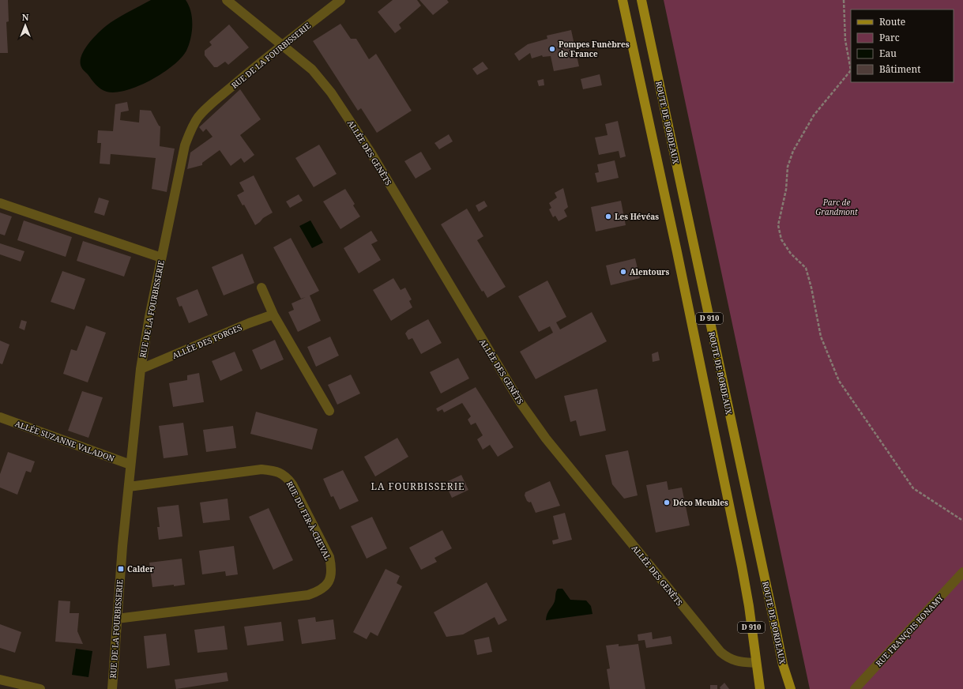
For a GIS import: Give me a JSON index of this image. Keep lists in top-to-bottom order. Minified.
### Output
{"streets":{"main road":["ROUTE DE BORDEAUX","D 910"],"street":["RUE DE LA FOURBISSERIE","ALLÉE DES GENÊTS","ALLÉE DES FORGES","ALLÉE SUZANNE VALADON","RUE DU FER-À-CHEVAL","RUE FRANÇOIS BONAMY"]},"crossings":[["RUE DE LA FOURBISSERIE","ALLÉE DES GENÊTS"],["RUE DE LA FOURBISSERIE","ALLÉE DES FORGES"],["RUE DE LA FOURBISSERIE","ALLÉE SUZANNE VALADON"],["RUE DE LA FOURBISSERIE","RUE DU FER-À-CHEVAL"],["ALLÉE DES GENÊTS","D 910"]],"districts":["LA FOURBISSERIE"],"parks":["Parc de Grandmont"],"places":{"other":["Pompes Funèbres de France","Les Hévéas","Alentours","Déco Meubles"],"transit":["Calder"]},"legend":["Route","Parc","Eau","Bâtiment"],"north":"top"}
